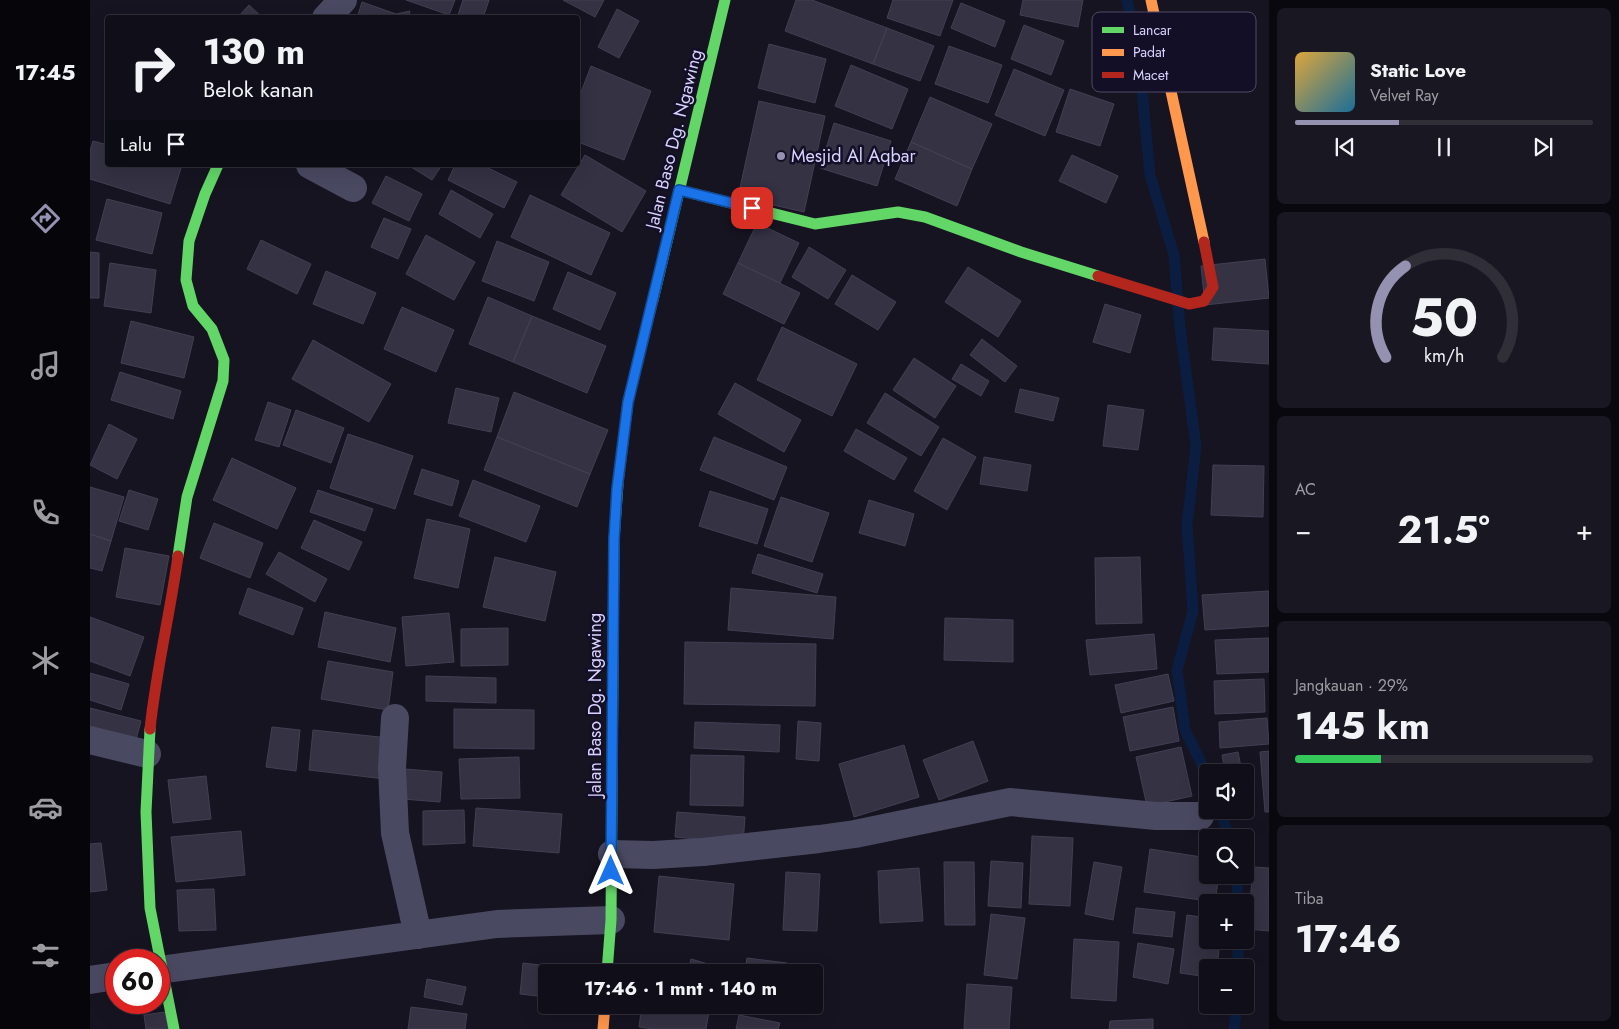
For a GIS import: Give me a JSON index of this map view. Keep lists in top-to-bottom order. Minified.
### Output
{"streets":{"street":["Jalan Baso Dg. Ngawing"]},"places":["Mesjid Al Aqbar"],"legend":["Lancar","Padat","Macet"],"page":{"tabs":"17:45","turn":["130 m","Belok kanan"],"song":["Static Love","Velvet Ray"],"then":"Lalu","tile":["AC",["Jangkauan · 29%","145 km"],["Tiba","17:46"]],"heat":["−","21.5°","+"],"map_buttons":["+","−"],"limit":"60","trip":"17:46 · 1 mnt · 140 m","gauge":["50","km/h"]}}
